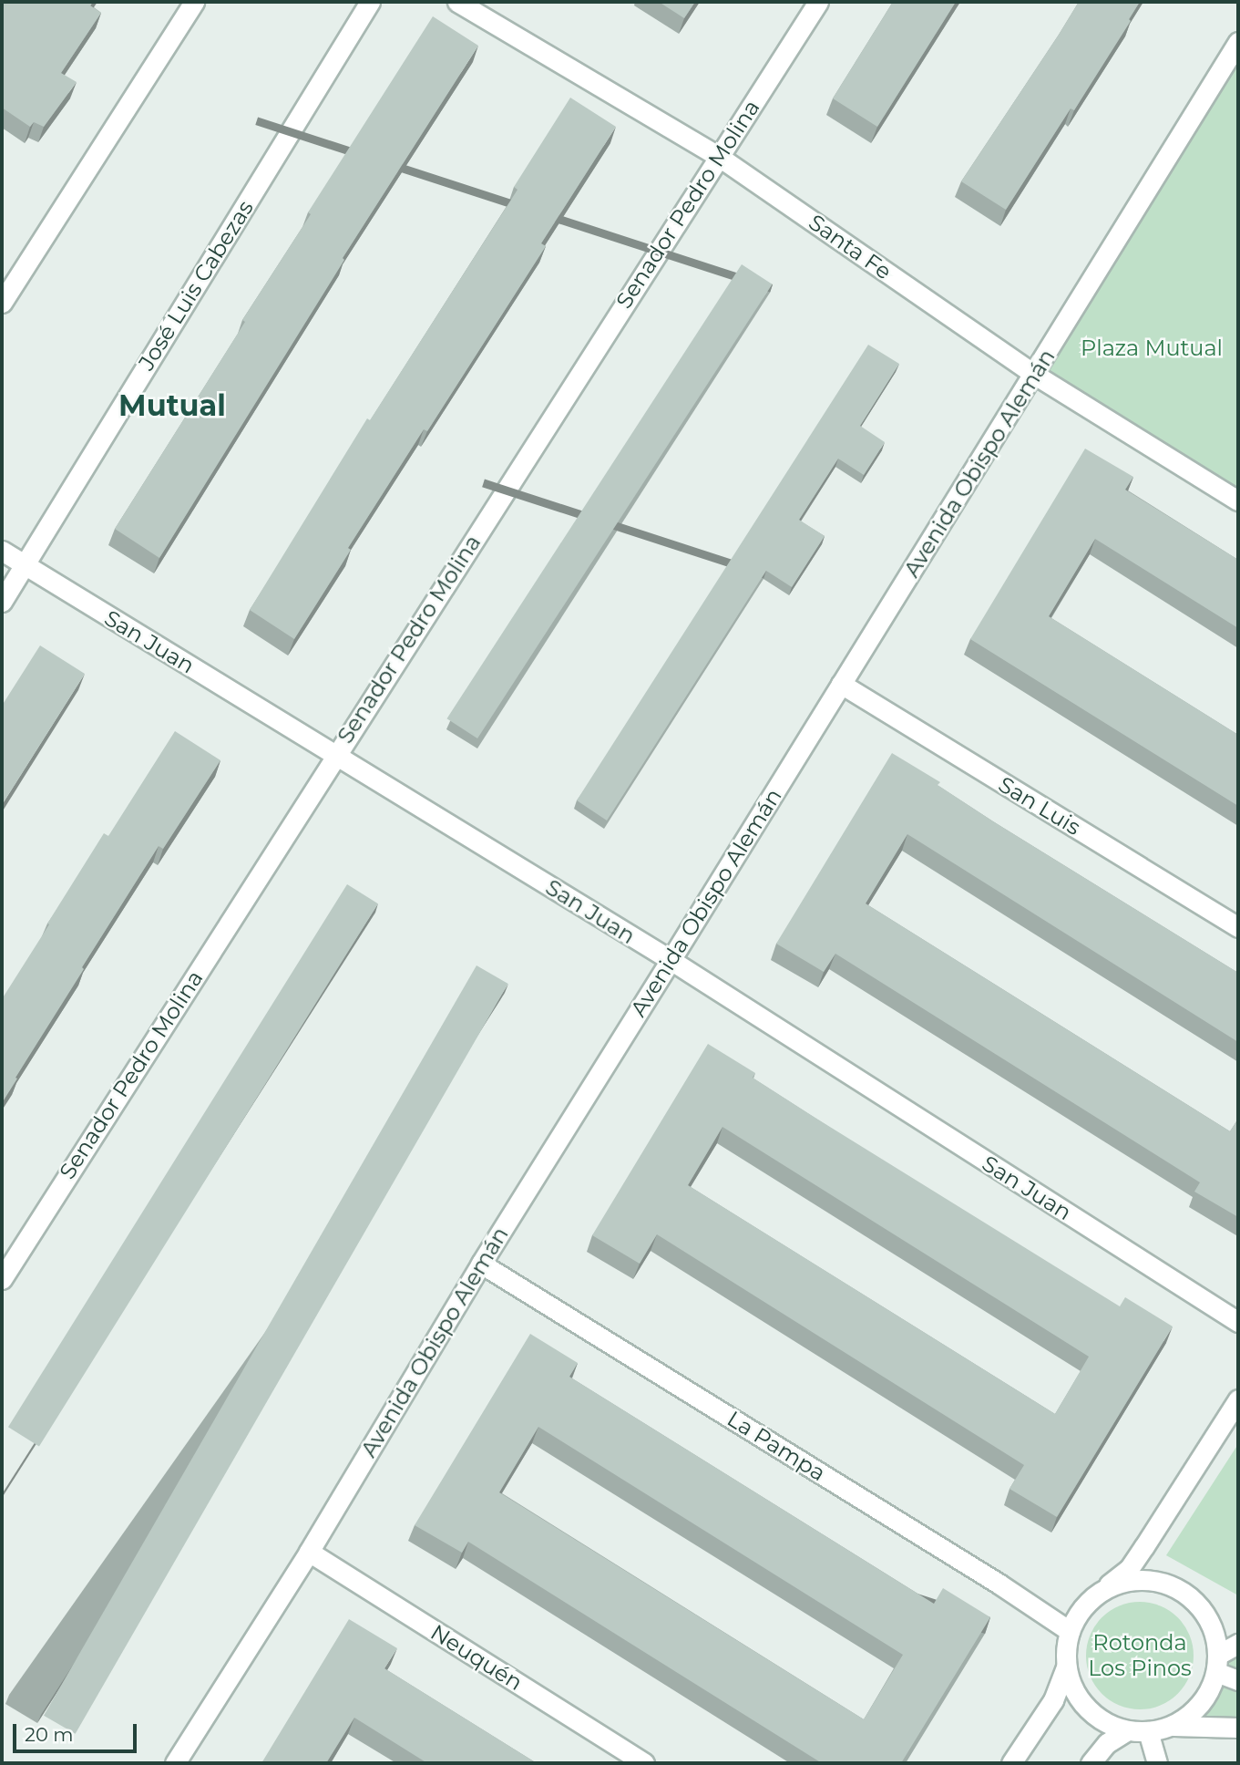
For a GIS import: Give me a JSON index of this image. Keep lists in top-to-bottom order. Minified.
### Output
{"streets":{"street":["Senador Pedro Molina","Santa Fe","José Luis Cabezas","Avenida Obispo Alemán","San Juan","San Luis","La Pampa","Neuquén"]},"crossings":[["Senador Pedro Molina","Santa Fe"],["Senador Pedro Molina","San Juan"],["Santa Fe","Avenida Obispo Alemán"],["José Luis Cabezas","San Juan"],["Avenida Obispo Alemán","San Juan"],["Avenida Obispo Alemán","San Luis"],["Avenida Obispo Alemán","La Pampa"],["Avenida Obispo Alemán","Neuquén"]],"districts":["Mutual"],"parks":["Plaza Mutual","Rotonda Los Pinos"],"scale_bar":"20 m"}
